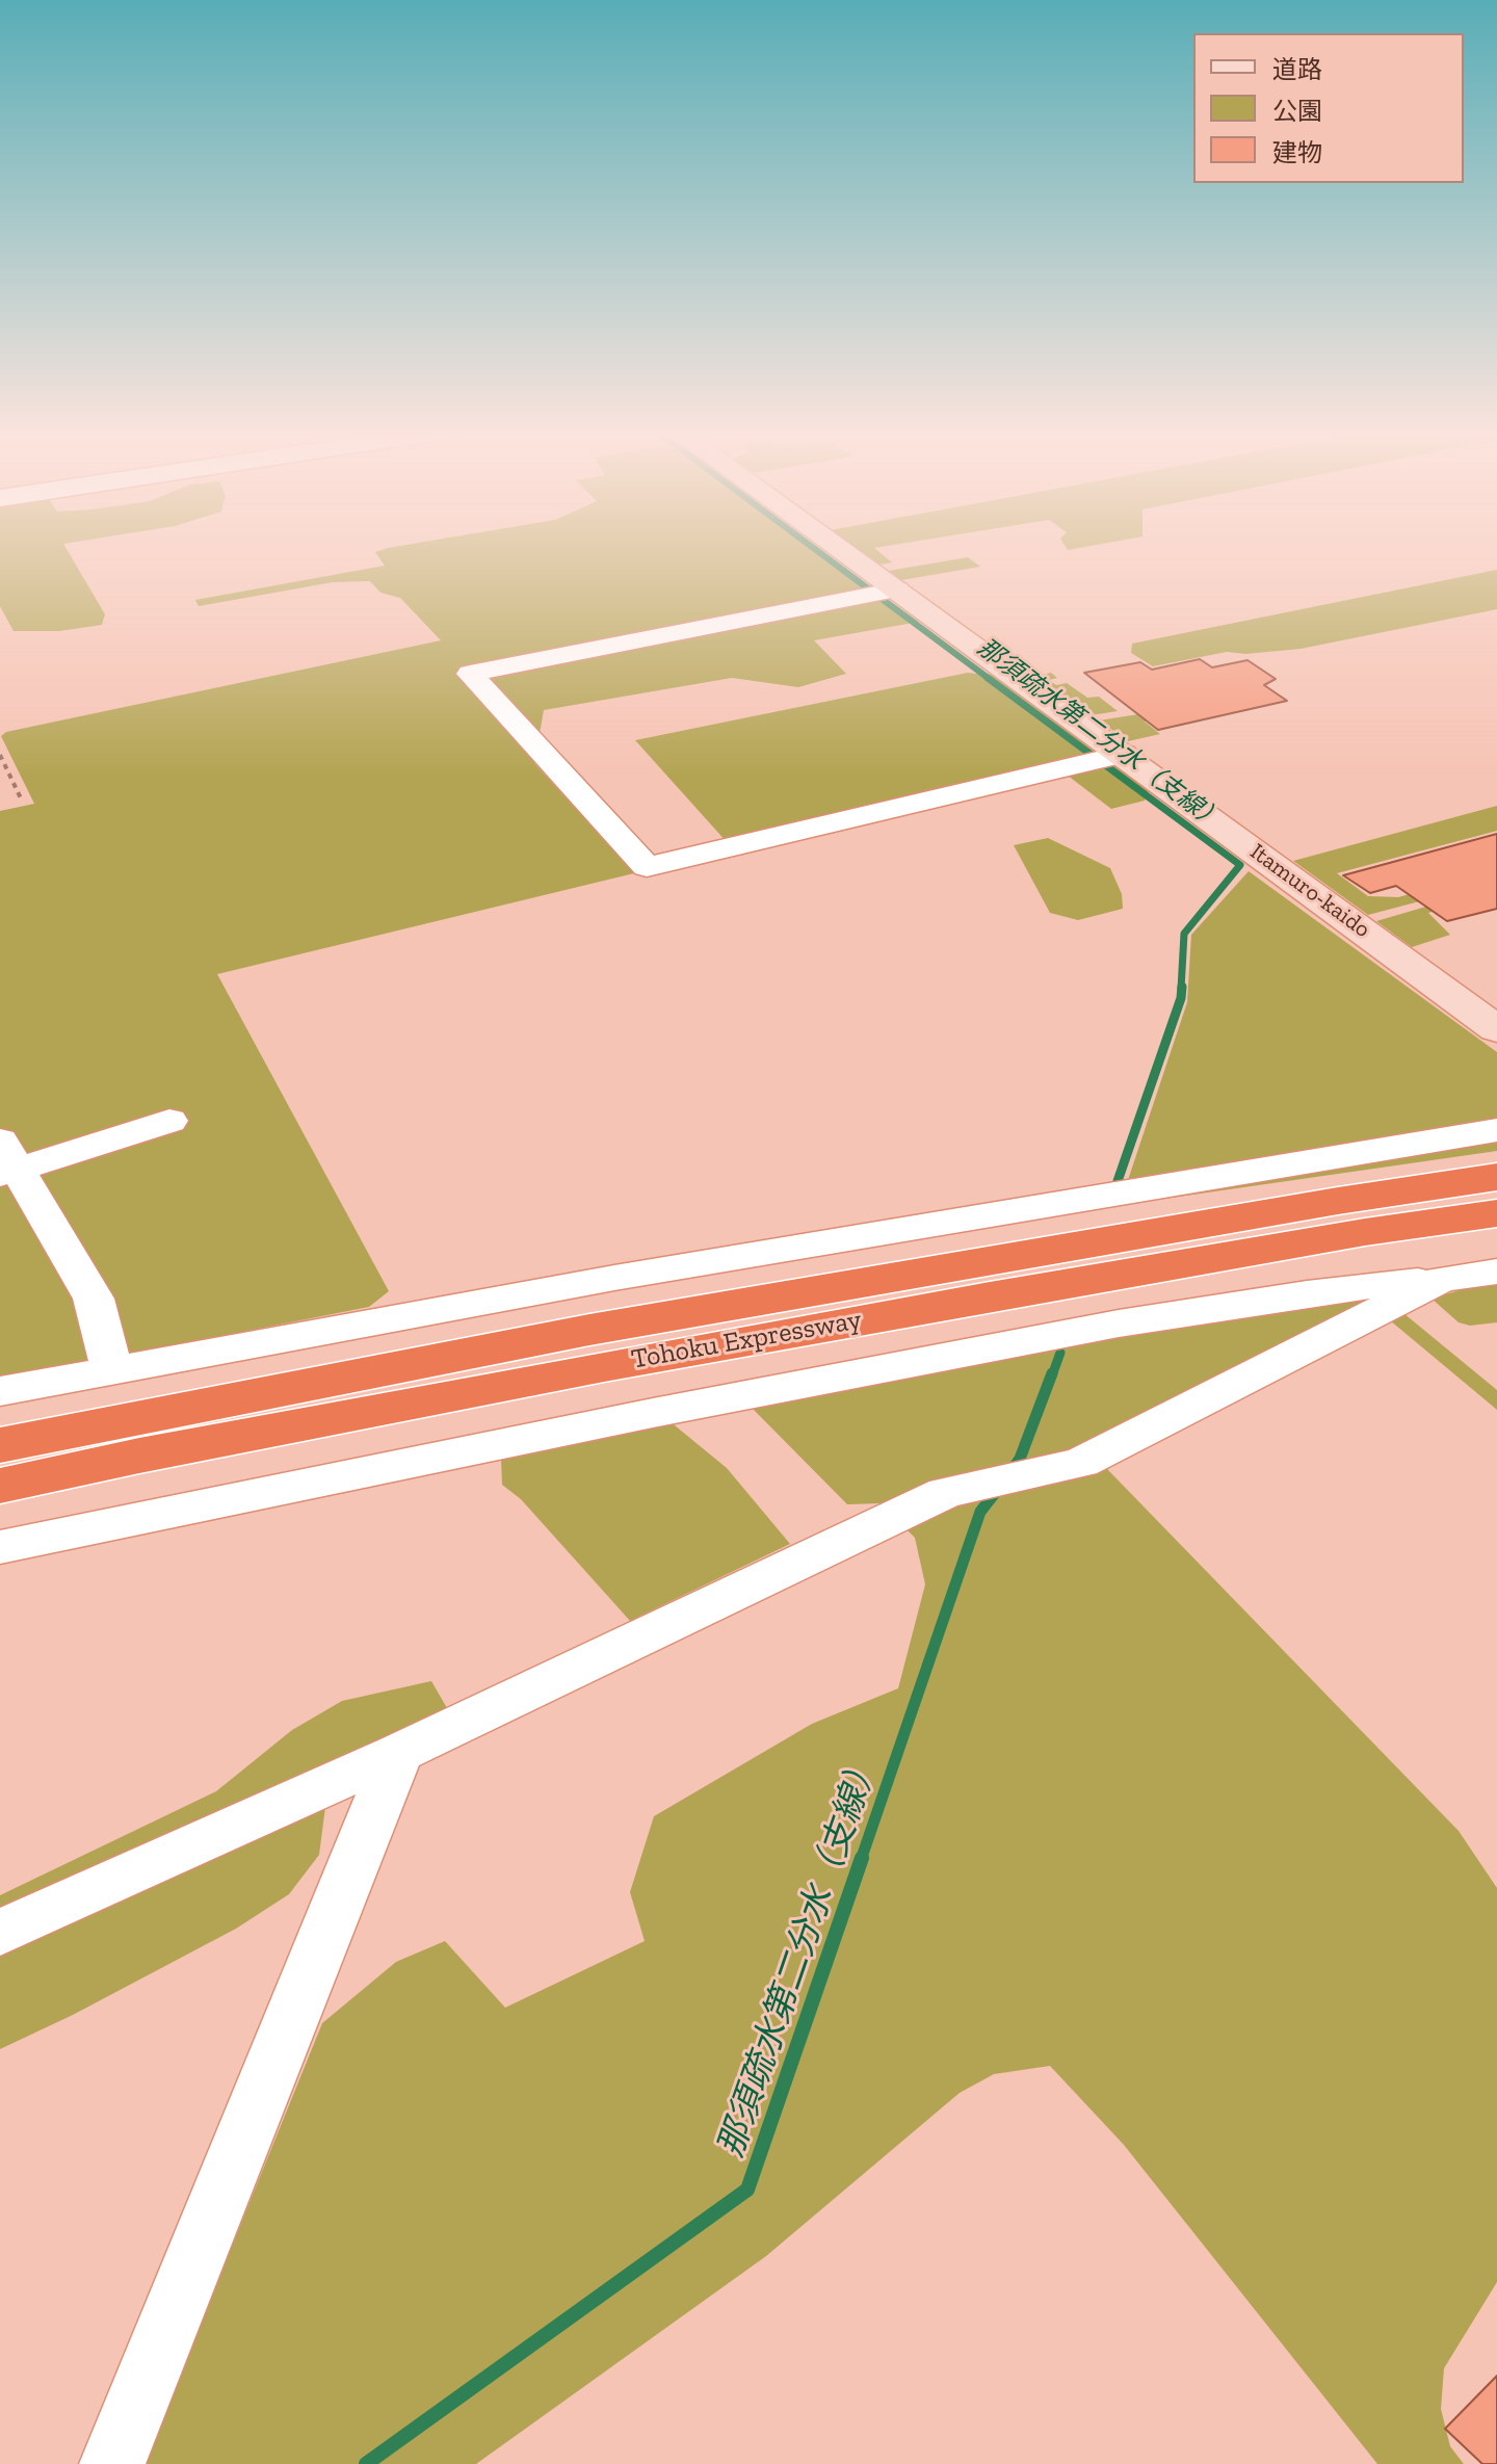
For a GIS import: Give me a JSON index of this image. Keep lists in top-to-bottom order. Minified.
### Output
{"streets":{"highway":["Tohoku Expressway"],"main road":["Itamuro-kaido"]},"water":["那須疏水第二分水（支線）"],"legend":["道路","公園","建物"]}
